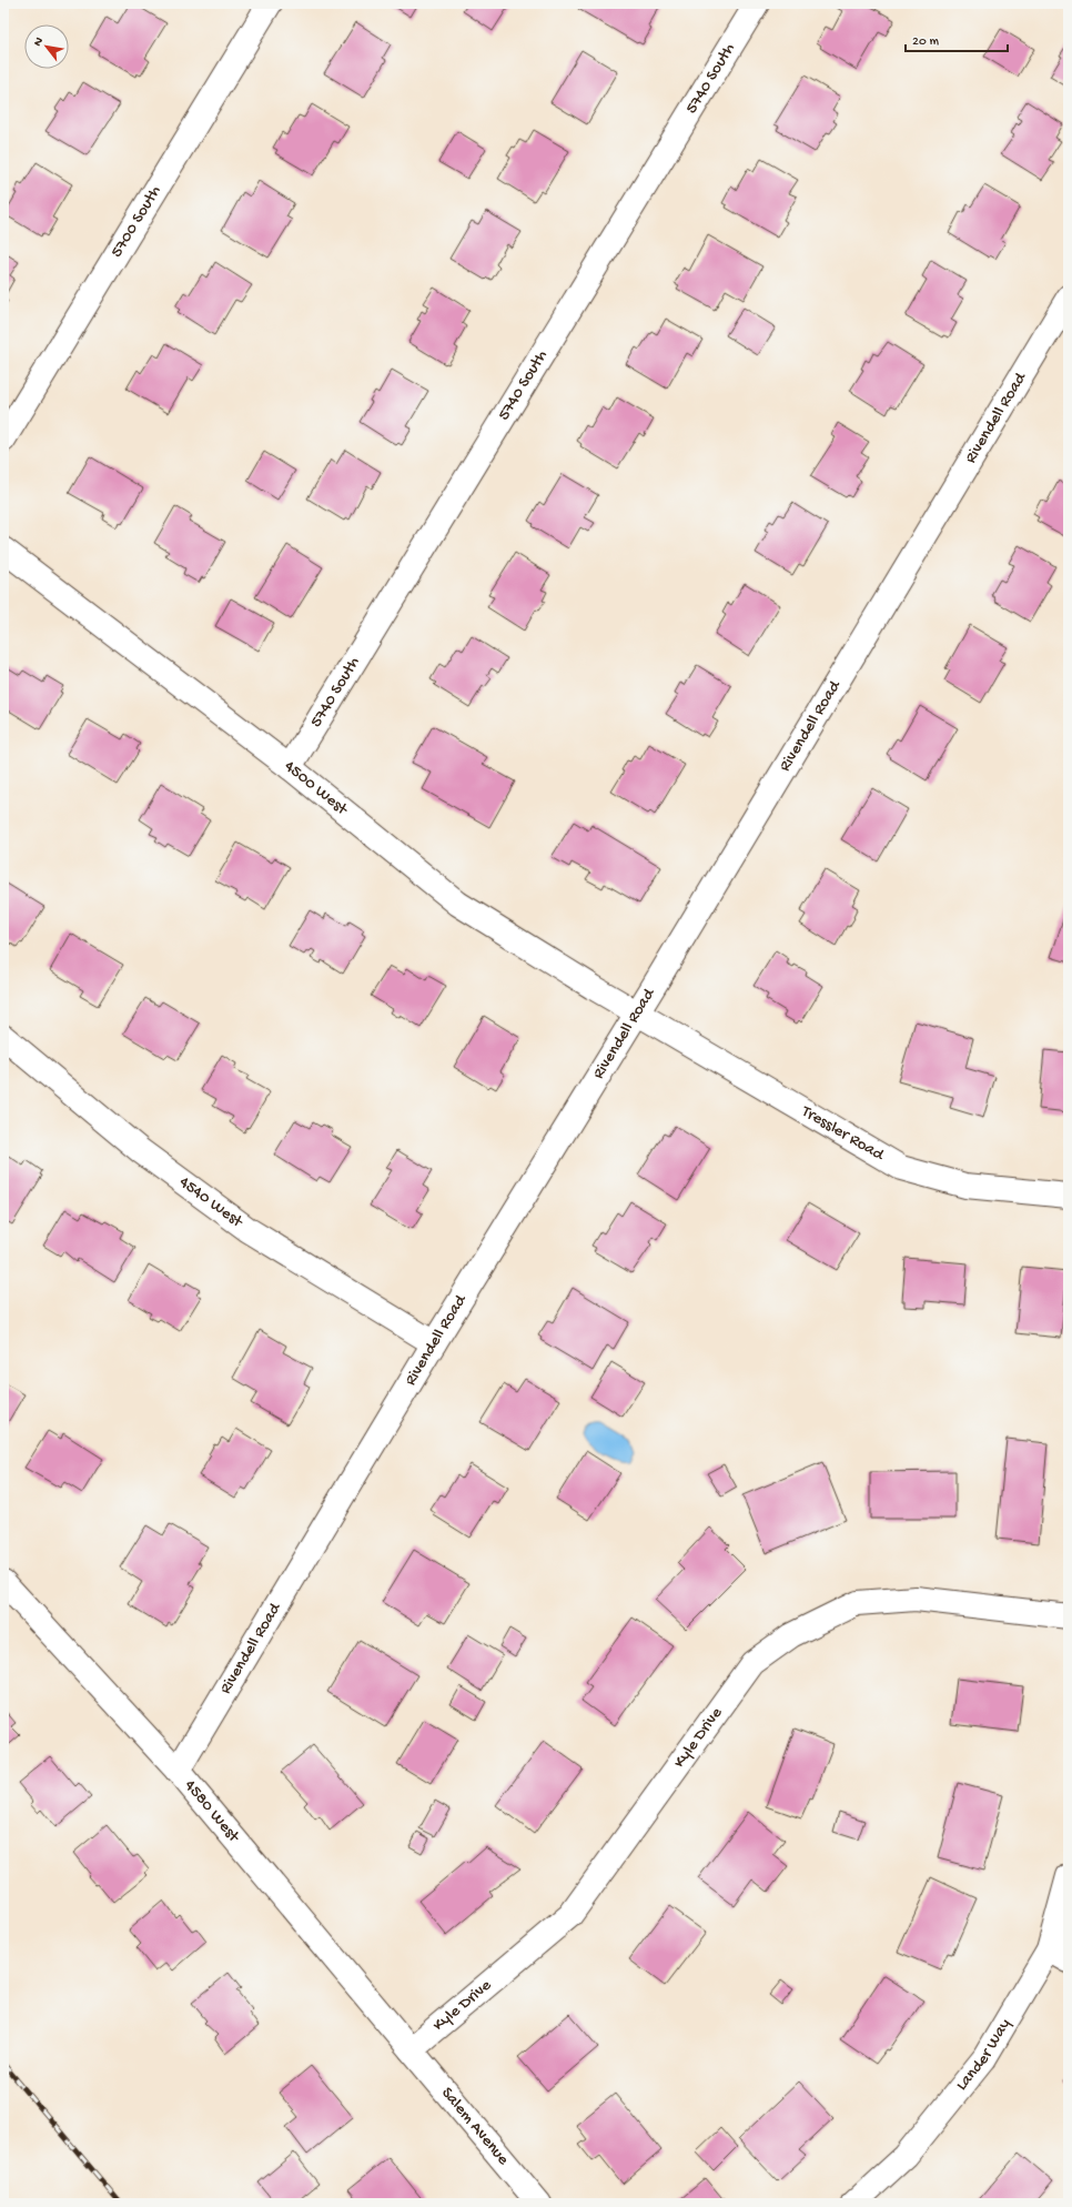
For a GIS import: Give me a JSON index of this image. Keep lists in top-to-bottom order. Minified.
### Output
{"streets":{"street":["5740 South","5700 South","Rivendell Road","4500 West","Tressler Road","4540 West","Kyle Drive","4580 West","Lander Way","Salem Avenue"]},"crossings":[["5740 South","4500 West"],["Rivendell Road","4500 West"],["Rivendell Road","Tressler Road"],["Rivendell Road","4540 West"],["Rivendell Road","4580 West"],["4500 West","Tressler Road"],["Kyle Drive","4580 West"],["Kyle Drive","Salem Avenue"],["4580 West","Salem Avenue"]],"scale_bar":"20 m","north":"top left"}
